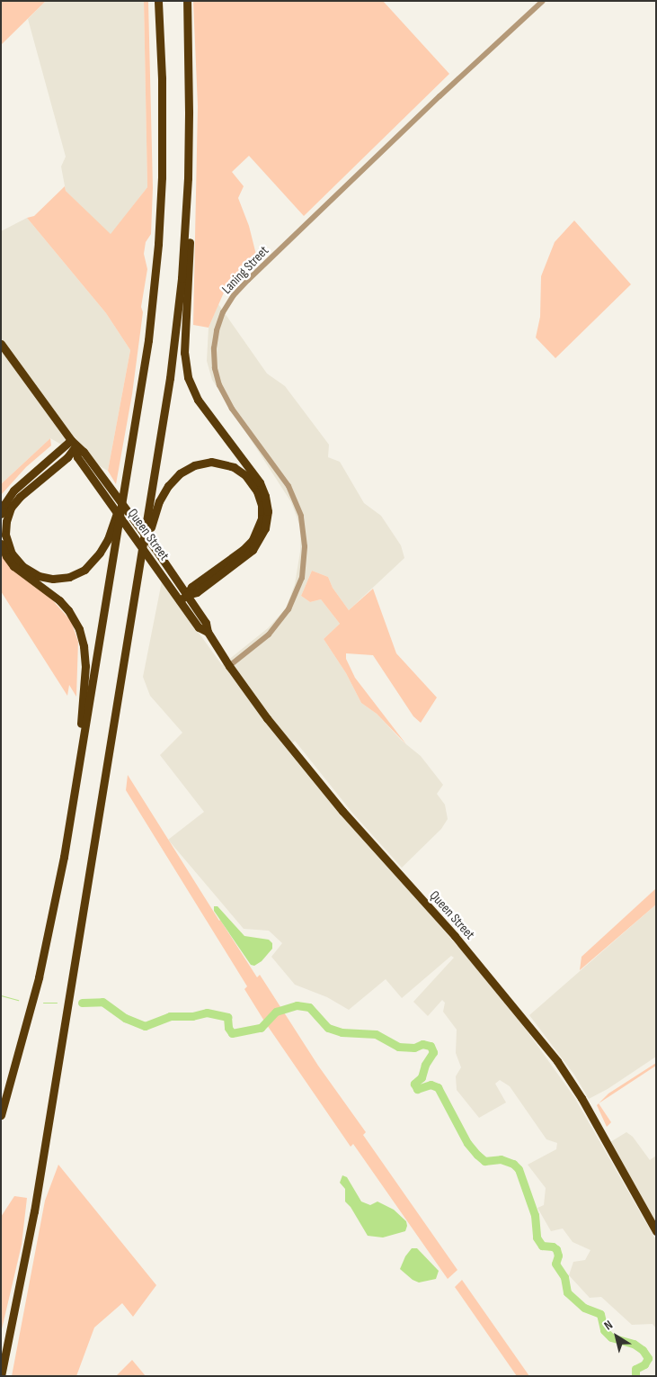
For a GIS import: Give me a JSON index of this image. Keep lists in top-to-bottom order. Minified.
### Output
{"streets":{"highway":["Queen Street"],"street":["Laning Street"]},"crossings":[["Laning Street","Queen Street"]],"north":"top left"}
